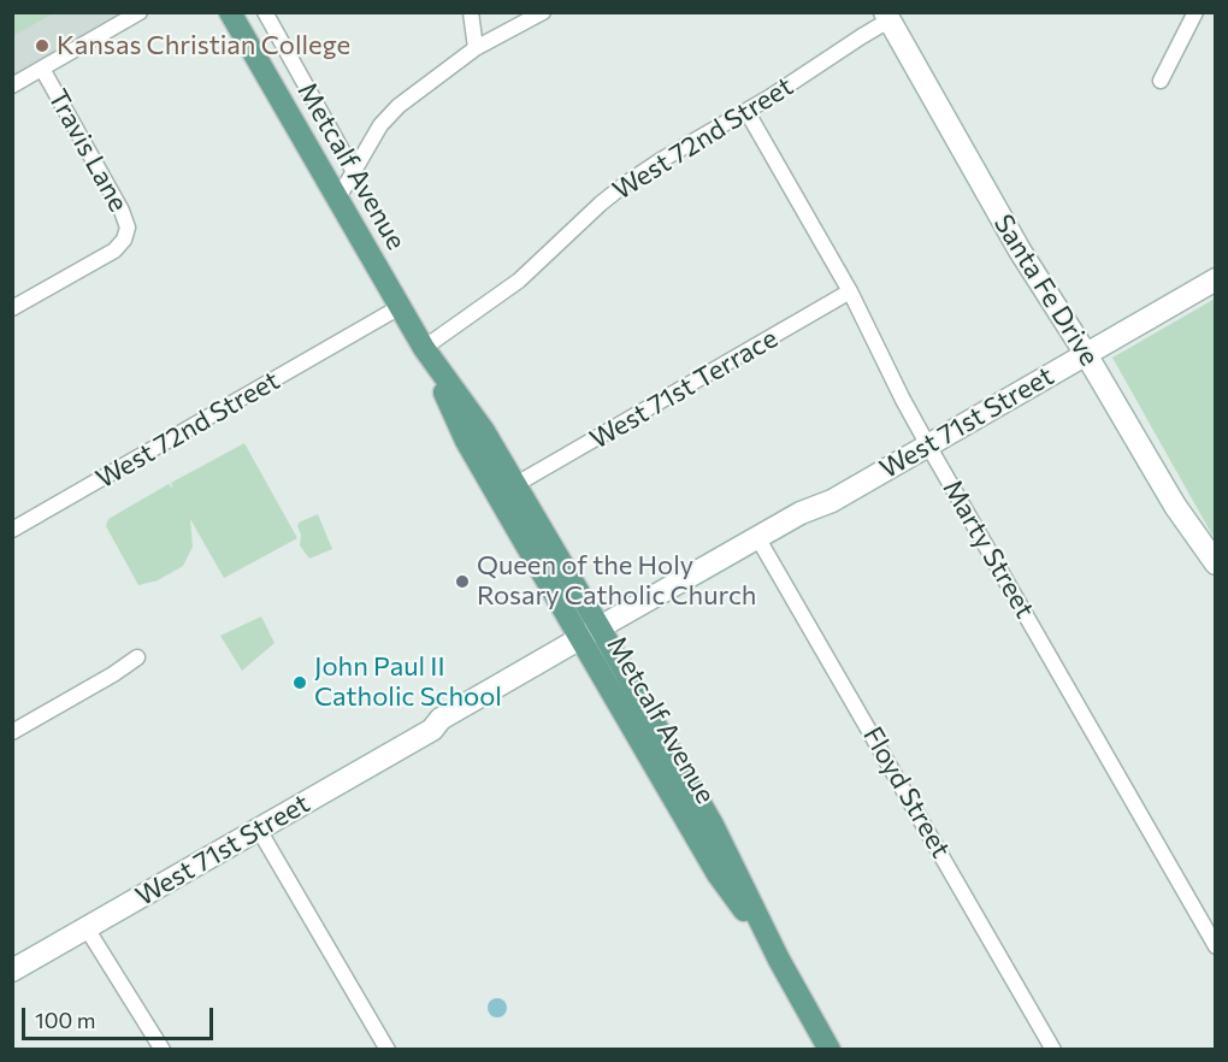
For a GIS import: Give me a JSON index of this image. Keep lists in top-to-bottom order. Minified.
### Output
{"streets":{"main road":["Metcalf Avenue"],"street":["West 72nd Street","Travis Lane","Santa Fe Drive","West 71st Terrace","West 71st Street","Marty Street","Floyd Street"]},"crossings":[["West 72nd Street","Metcalf Avenue"],["West 72nd Street","Santa Fe Drive"],["West 72nd Street","Marty Street"],["Metcalf Avenue","West 71st Terrace"],["Metcalf Avenue","West 71st Street"],["Santa Fe Drive","West 71st Street"],["West 71st Terrace","Marty Street"],["West 71st Street","Marty Street"],["West 71st Street","Floyd Street"]],"places":["Kansas Christian College","Queen of the Holy Rosary Catholic Church","John Paul II Catholic School"],"scale_bar":"100 m"}
